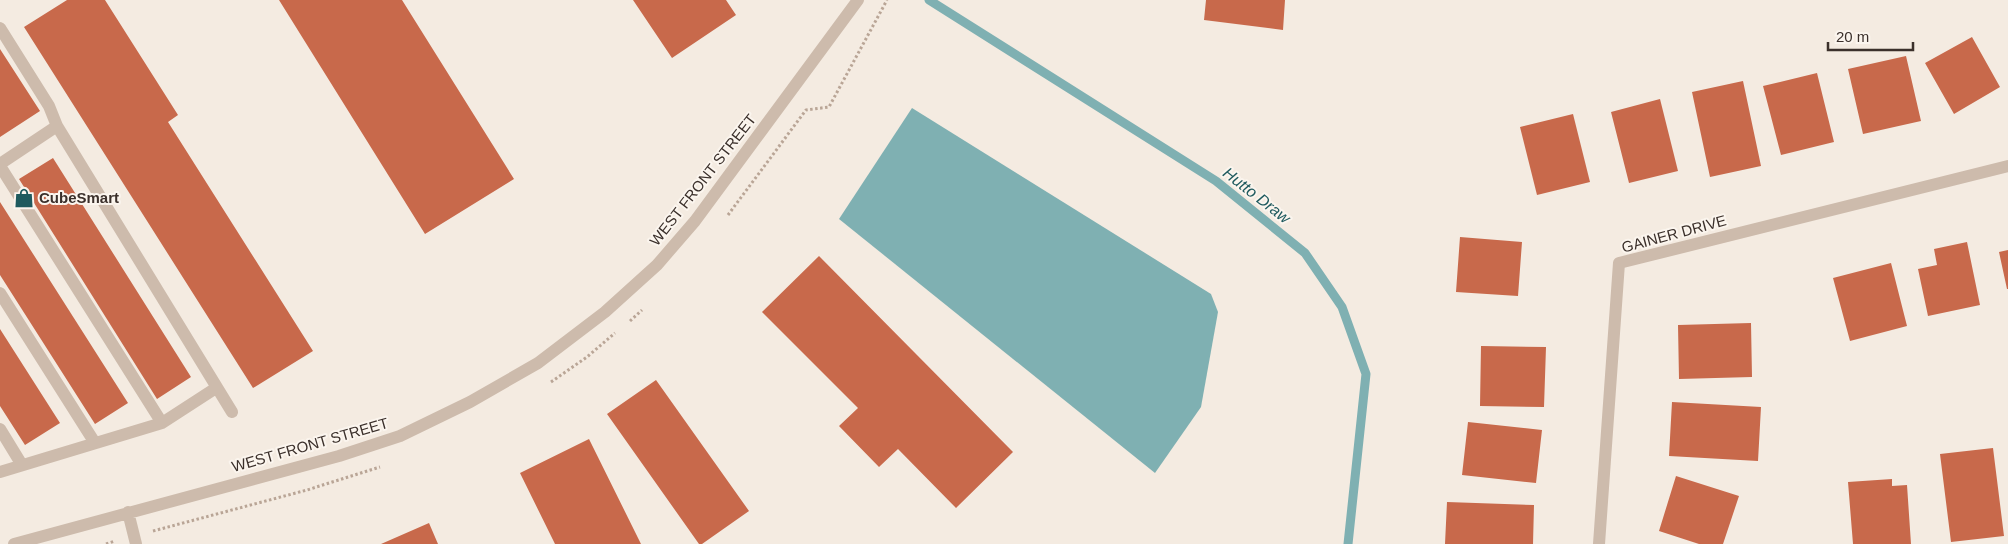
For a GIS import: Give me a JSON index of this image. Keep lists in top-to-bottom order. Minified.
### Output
{"streets":{"street":["WEST FRONT STREET","GAINER DRIVE"]},"water":["Hutto Draw"],"places":{"shop":["CubeSmart"]},"scale_bar":"20 m"}
